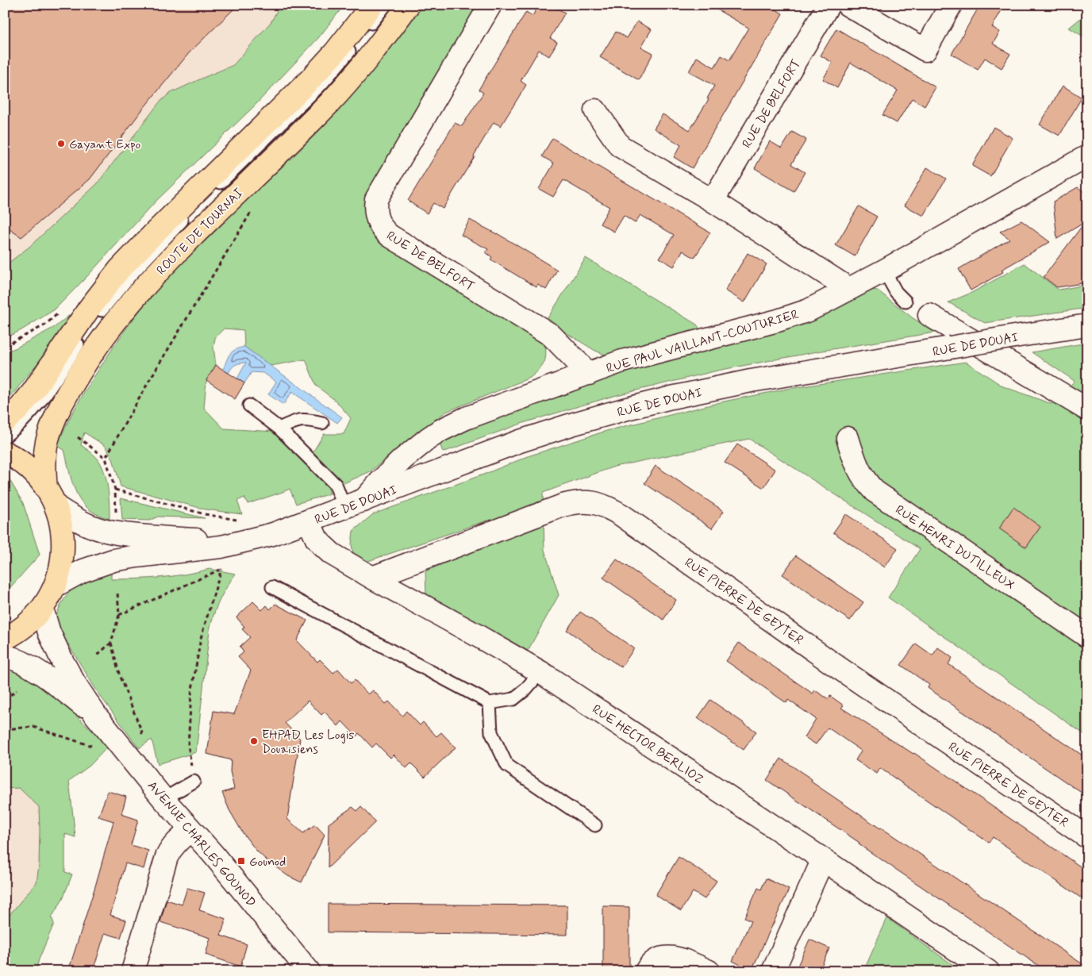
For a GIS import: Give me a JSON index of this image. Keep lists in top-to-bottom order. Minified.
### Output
{"streets":{"main road":["ROUTE DE TOURNAI"],"street":["RUE DE BELFORT","RUE PAUL VAILLANT-COUTURIER","RUE DE DOUAI","RUE HENRI DUTILLEUX","RUE PIERRE DE GEYTER","RUE HECTOR BERLIOZ","AVENUE CHARLES GOUNOD"]},"crossings":[["RUE DE BELFORT","RUE PAUL VAILLANT-COUTURIER"],["ROUTE DE TOURNAI","RUE DE DOUAI"],["RUE PAUL VAILLANT-COUTURIER","RUE DE DOUAI"],["RUE DE DOUAI","RUE HECTOR BERLIOZ"],["RUE PIERRE DE GEYTER","RUE HECTOR BERLIOZ"]],"places":{"other":["Gayant Expo","EHPAD Les Logis Douaisiens"],"transit":["Gounod"]}}
